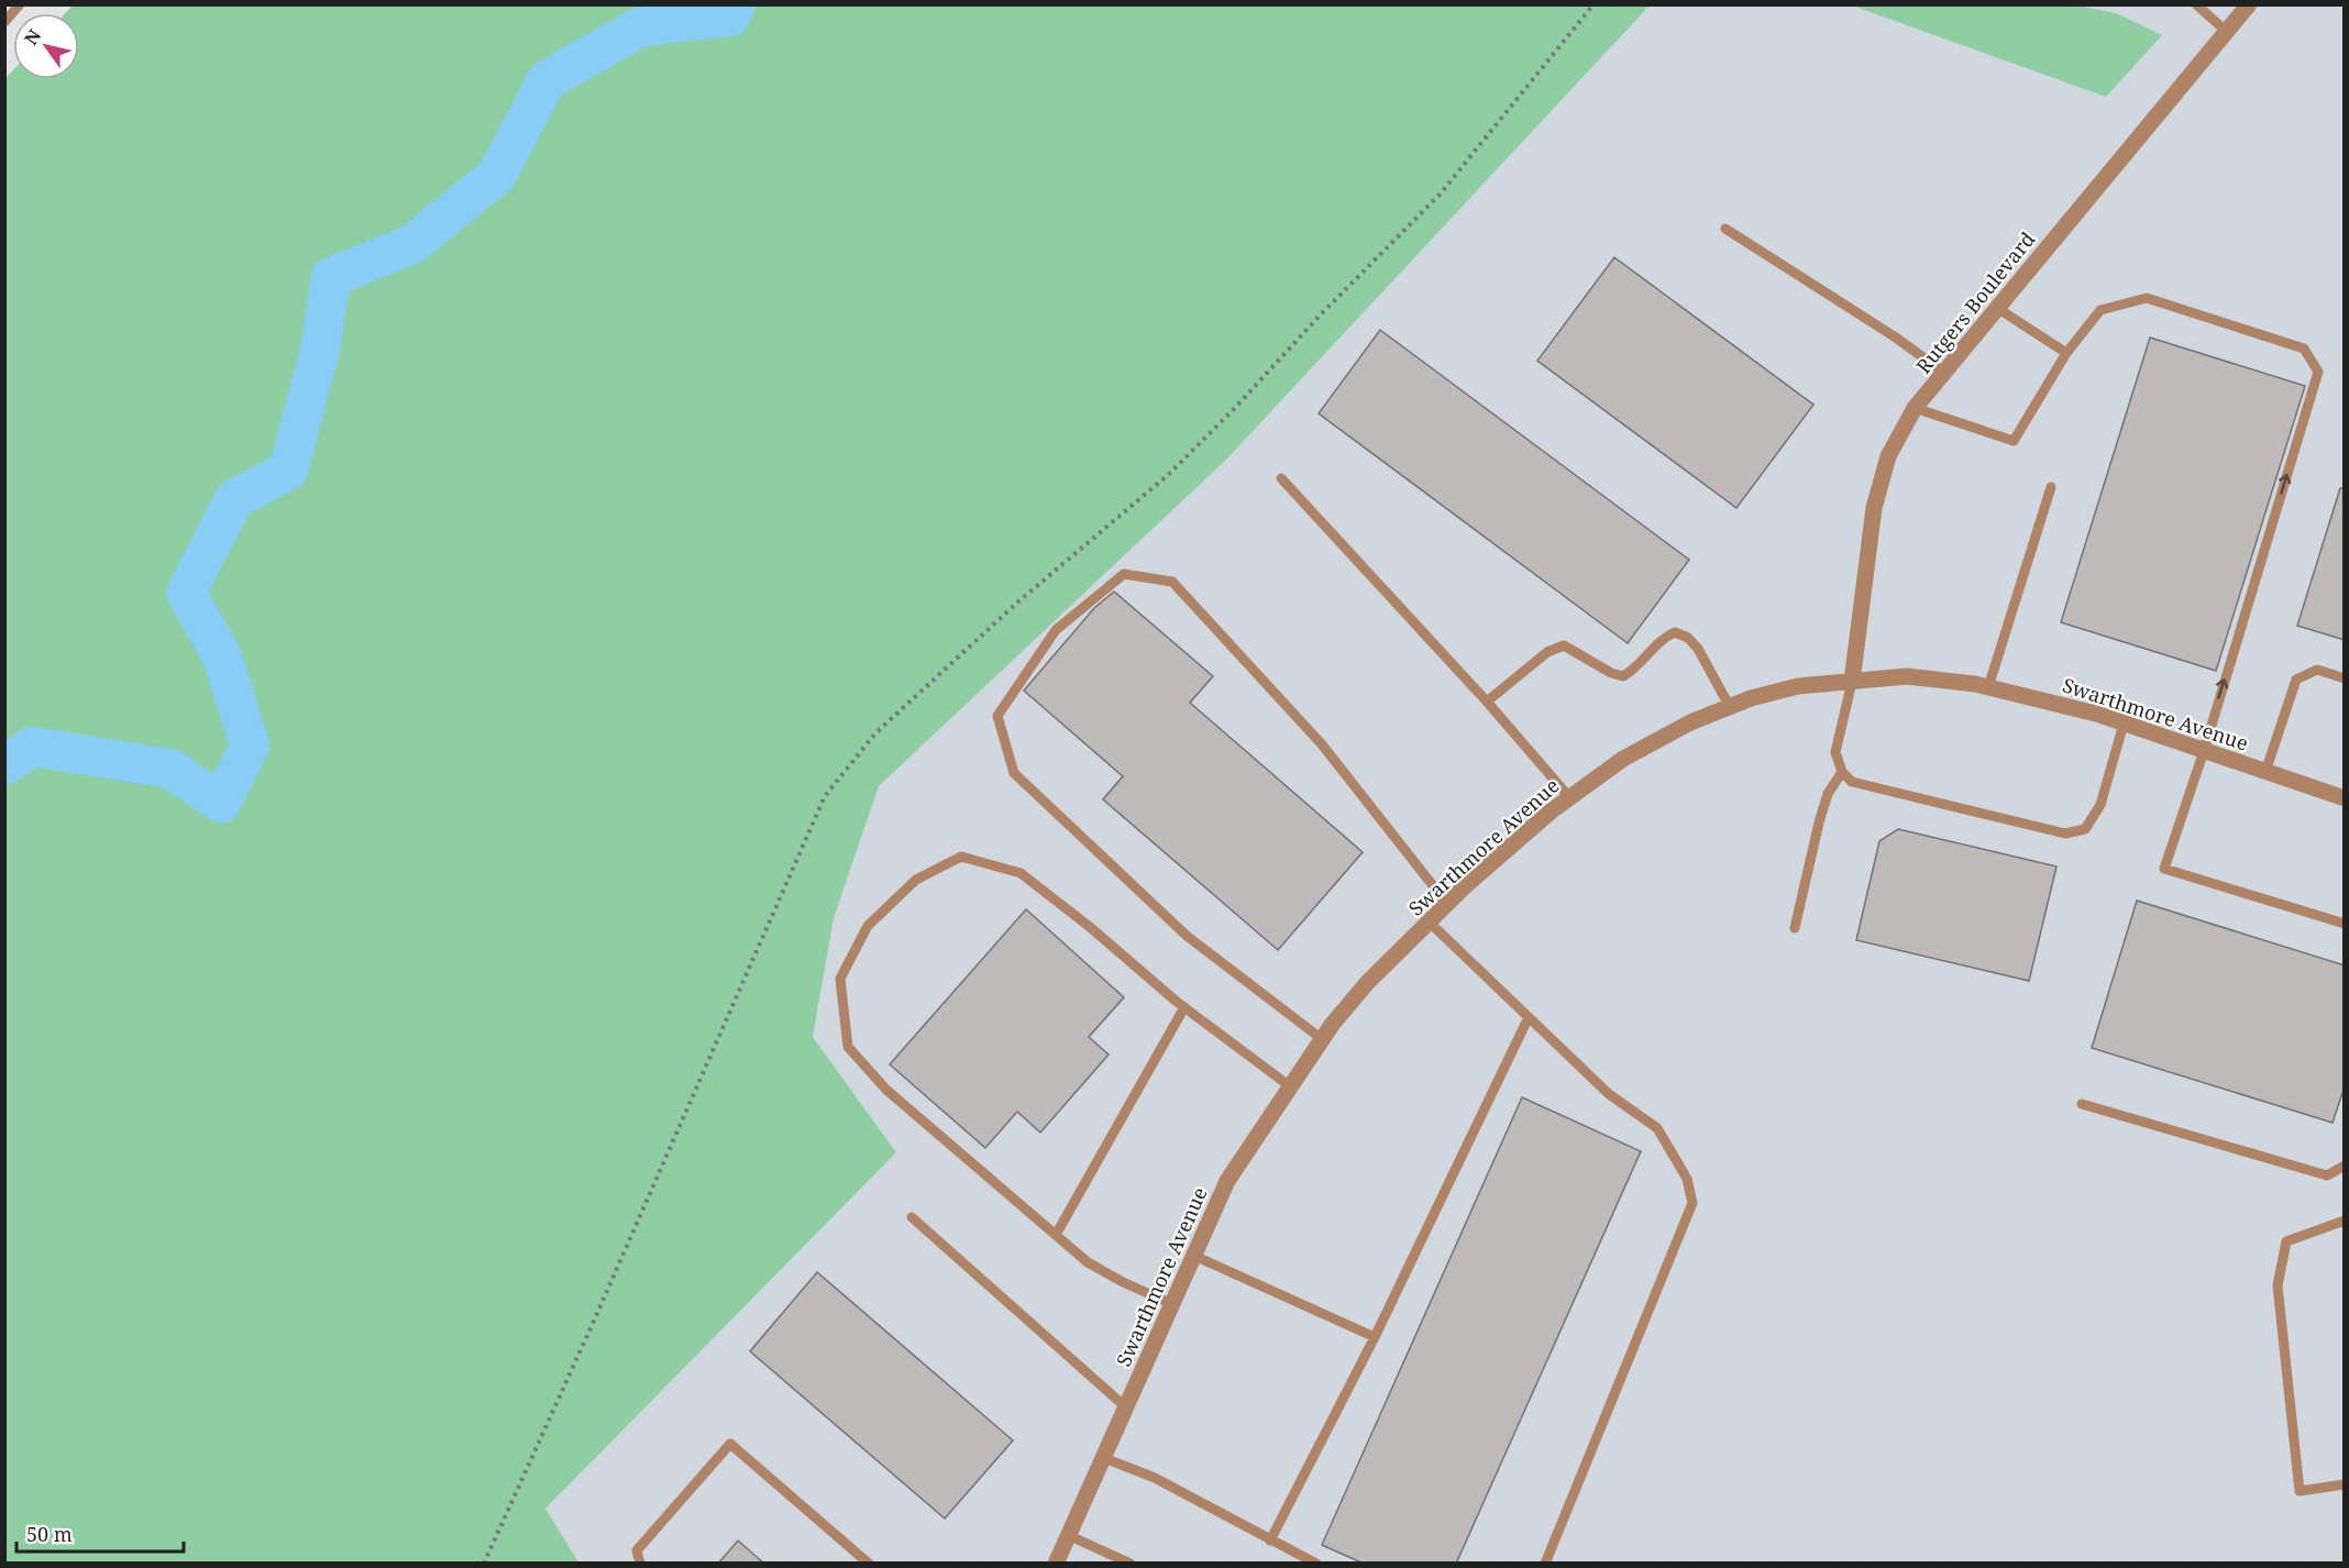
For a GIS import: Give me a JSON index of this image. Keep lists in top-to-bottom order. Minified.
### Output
{"streets":{"street":["Rutgers Boulevard","Swarthmore Avenue"]},"crossings":[["Rutgers Boulevard","Swarthmore Avenue"]],"scale_bar":"50 m","north":"top left"}
